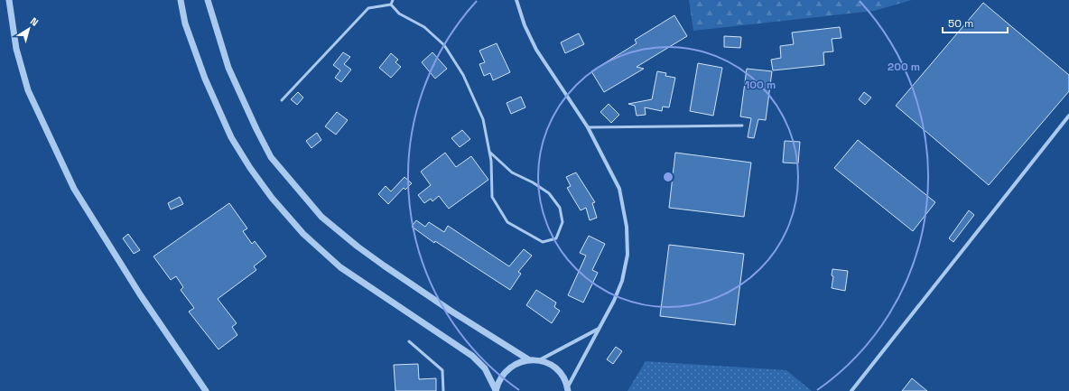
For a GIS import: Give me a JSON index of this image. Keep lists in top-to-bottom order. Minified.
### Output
{"scale_bar":"50 m","north":"top right","rings":["200 m","100 m"]}
